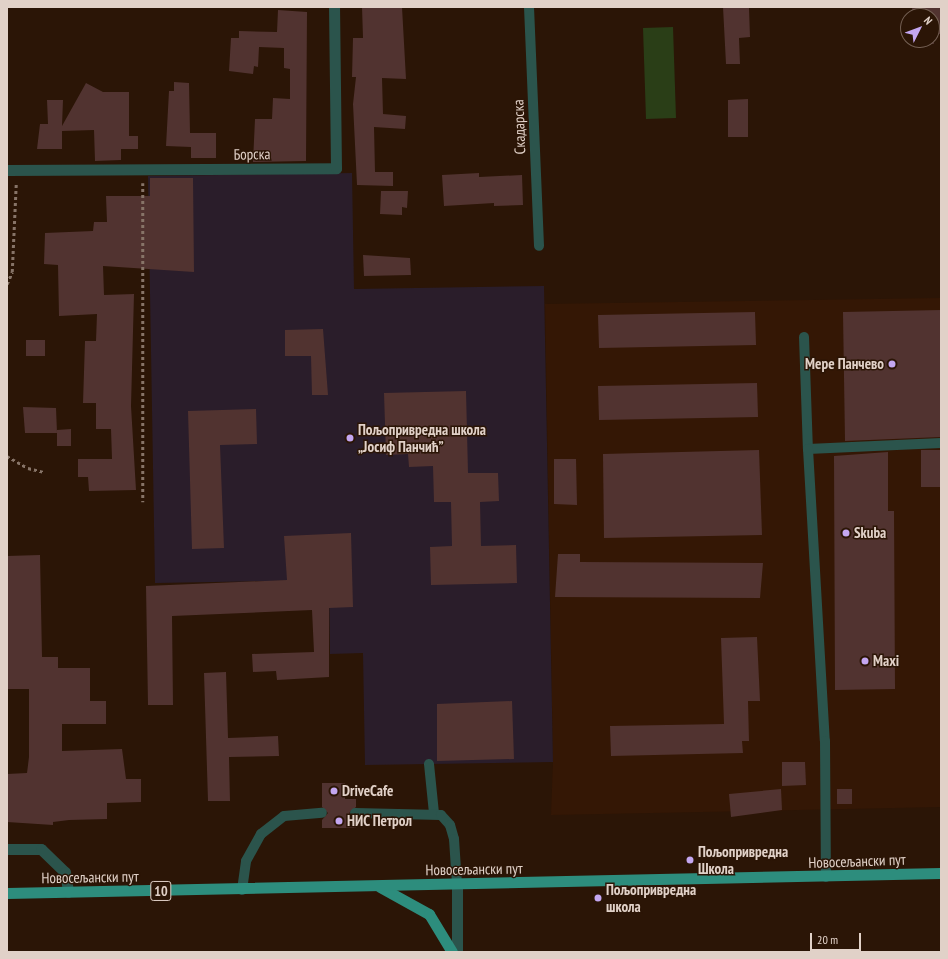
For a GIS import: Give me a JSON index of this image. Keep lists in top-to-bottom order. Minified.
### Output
{"streets":{"main road":["Новосељански пут","10"],"street":["Борска"],"lane":["Скадарска"]},"places":["Мере Панчево","Пољопривредна школа „Јосиф Панчић”","Skuba","Maxi","DriveCafe","НИС Петрол","Пољопривредна Школа","Пољопривредна школа"],"scale_bar":"20 m","north":"top right"}
